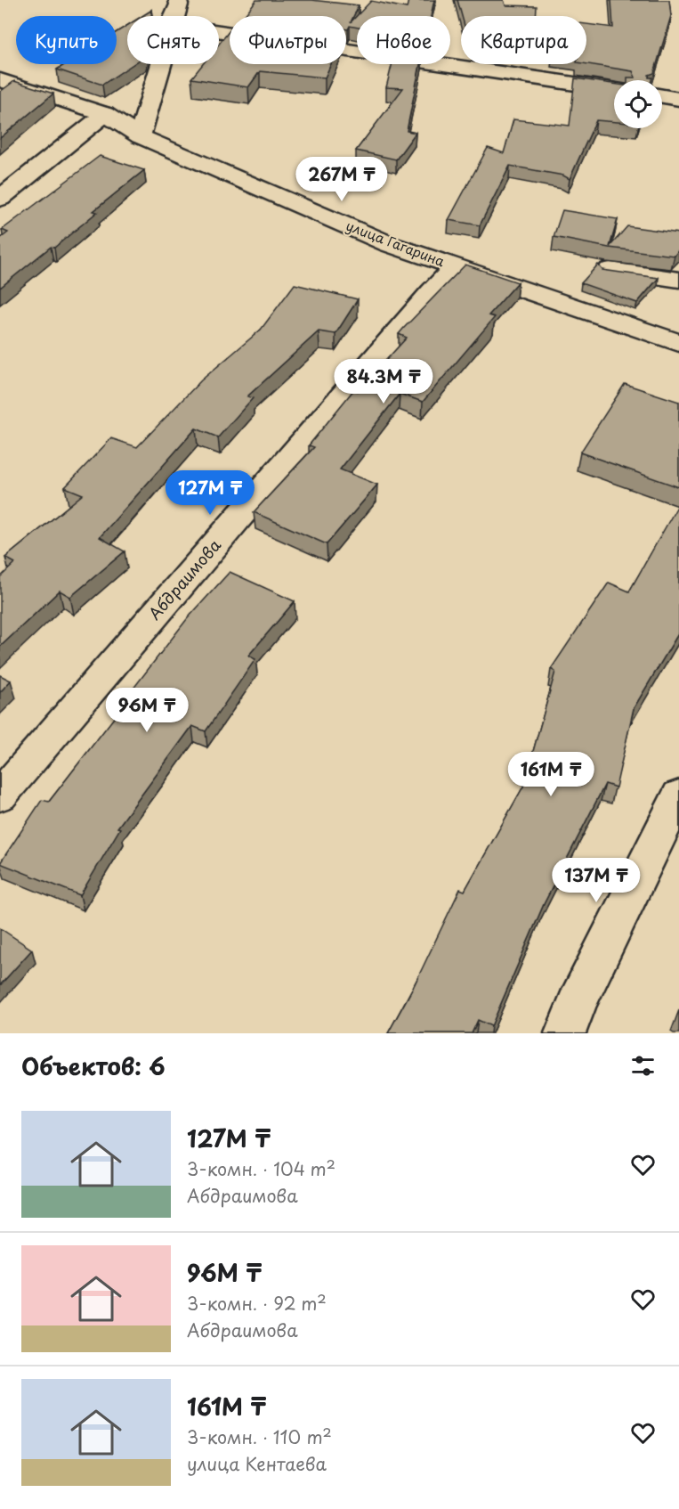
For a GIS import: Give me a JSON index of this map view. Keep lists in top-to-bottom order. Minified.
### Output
{"streets":{"street":["улица Гагарина","Абдраимова"]},"crossings":[["улица Гагарина","Абдраимова"]],"page":{"chip":["Купить","Снять","Фильтры","Новое","Квартира"],"price":["267M ₸","84.3M ₸","127M ₸","96M ₸","161M ₸","137M ₸"],"heading":"Объектов: 6","list":[{"name":"127M ₸","note":"3-комн. · 104 m² · Абдраимова"},{"name":"96M ₸","note":"3-комн. · 92 m² · Абдраимова"},{"name":"161M ₸","note":"3-комн. · 110 m² · улица Кентаева"}]}}
